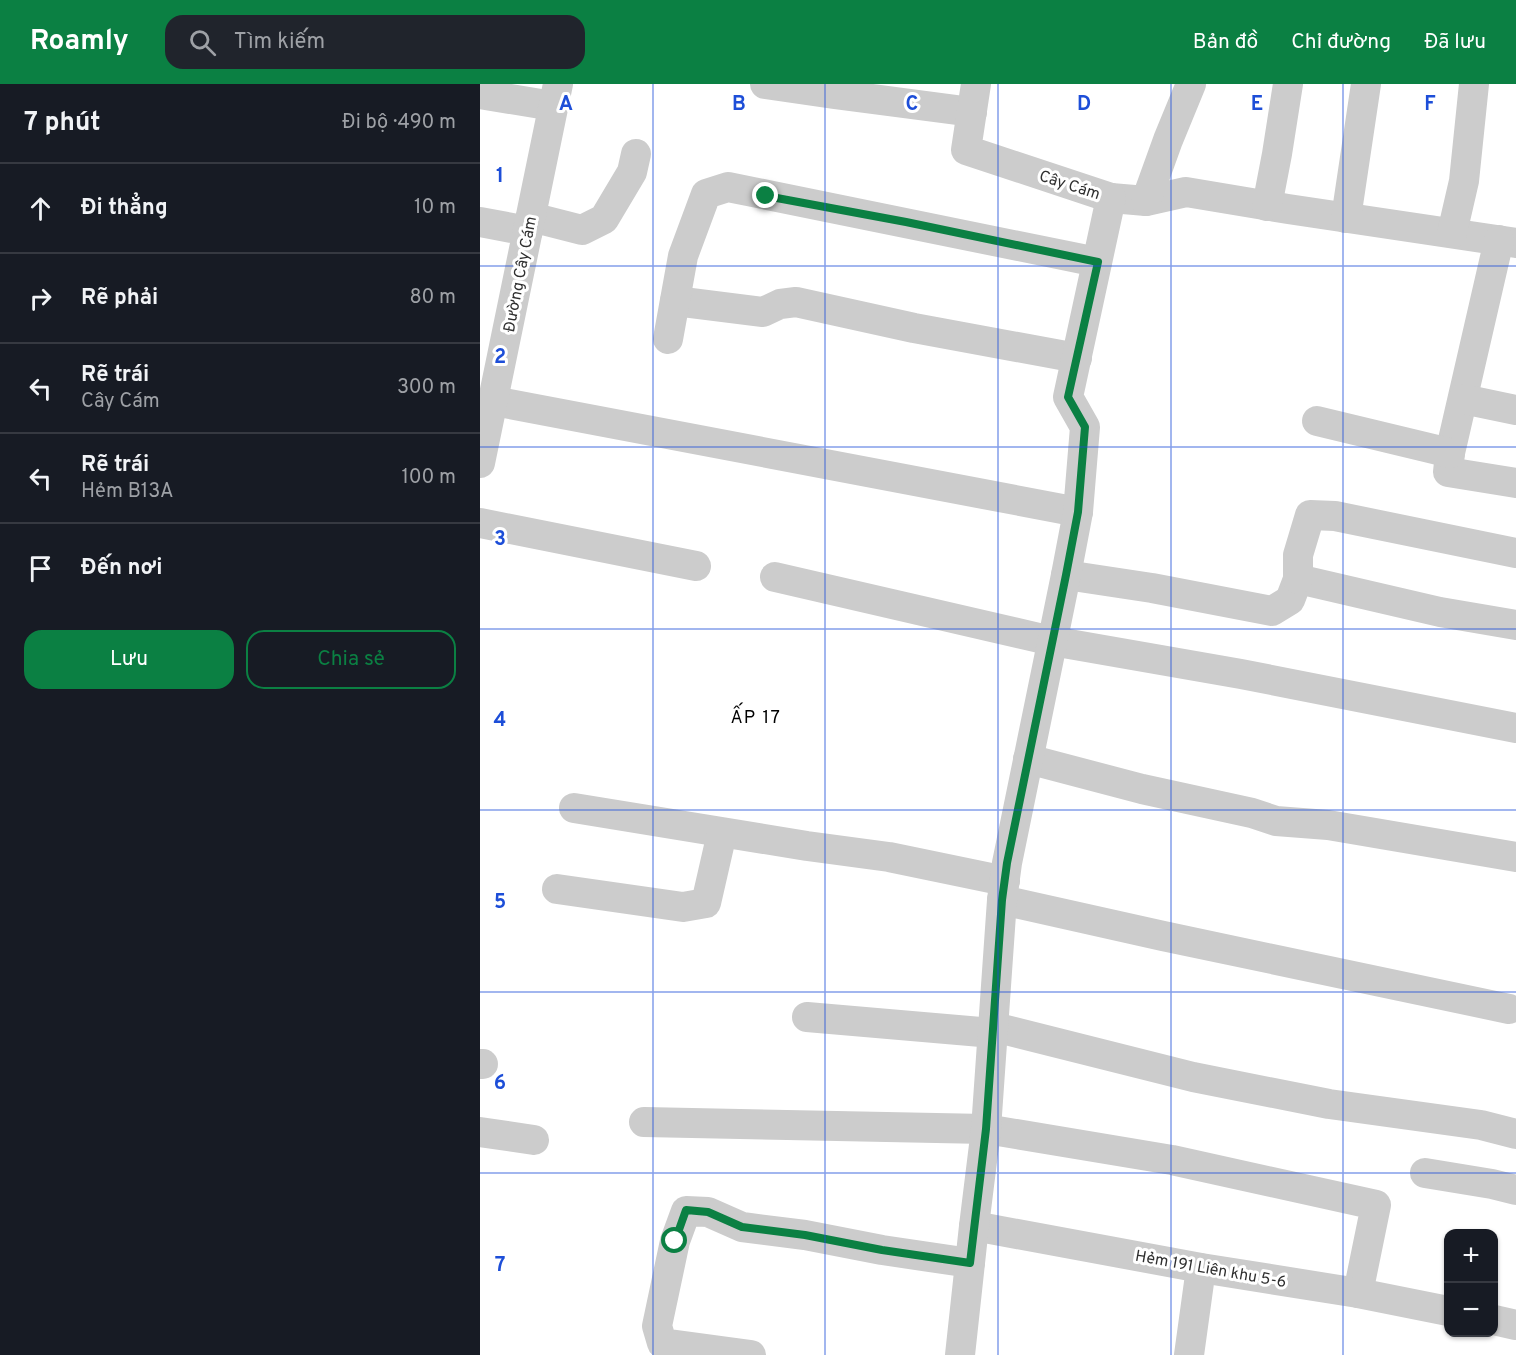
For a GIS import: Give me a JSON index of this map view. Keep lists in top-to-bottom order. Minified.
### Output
{"streets":{"street":["Cây Cám","Đường Cây Cám","Hẻm 191 Liên khu 5-6"]},"crossings":[["Cây Cám","Hẻm 191 Liên khu 5-6"]],"districts":["ẤP 17"],"page":{"header":"Roamly","search":"Tìm kiếm","nav":["Bản đồ","Chỉ đường","Đã lưu"],"heading":["7 phút","Đi bộ · 490 m"],"list":[["Đi thẳng","10 m"],["Rẽ phải","80 m"],["Rẽ trái","Cây Cám","300 m"],["Rẽ trái","Hẻm B13A","100 m"],"Đến nơi"],"buttons":["Lưu","Chia sẻ"],"map_buttons":["+","−"]},"grid":{"columns":["A","B","C","D","E","F"],"rows":["1","2","3","4","5","6","7"]}}
